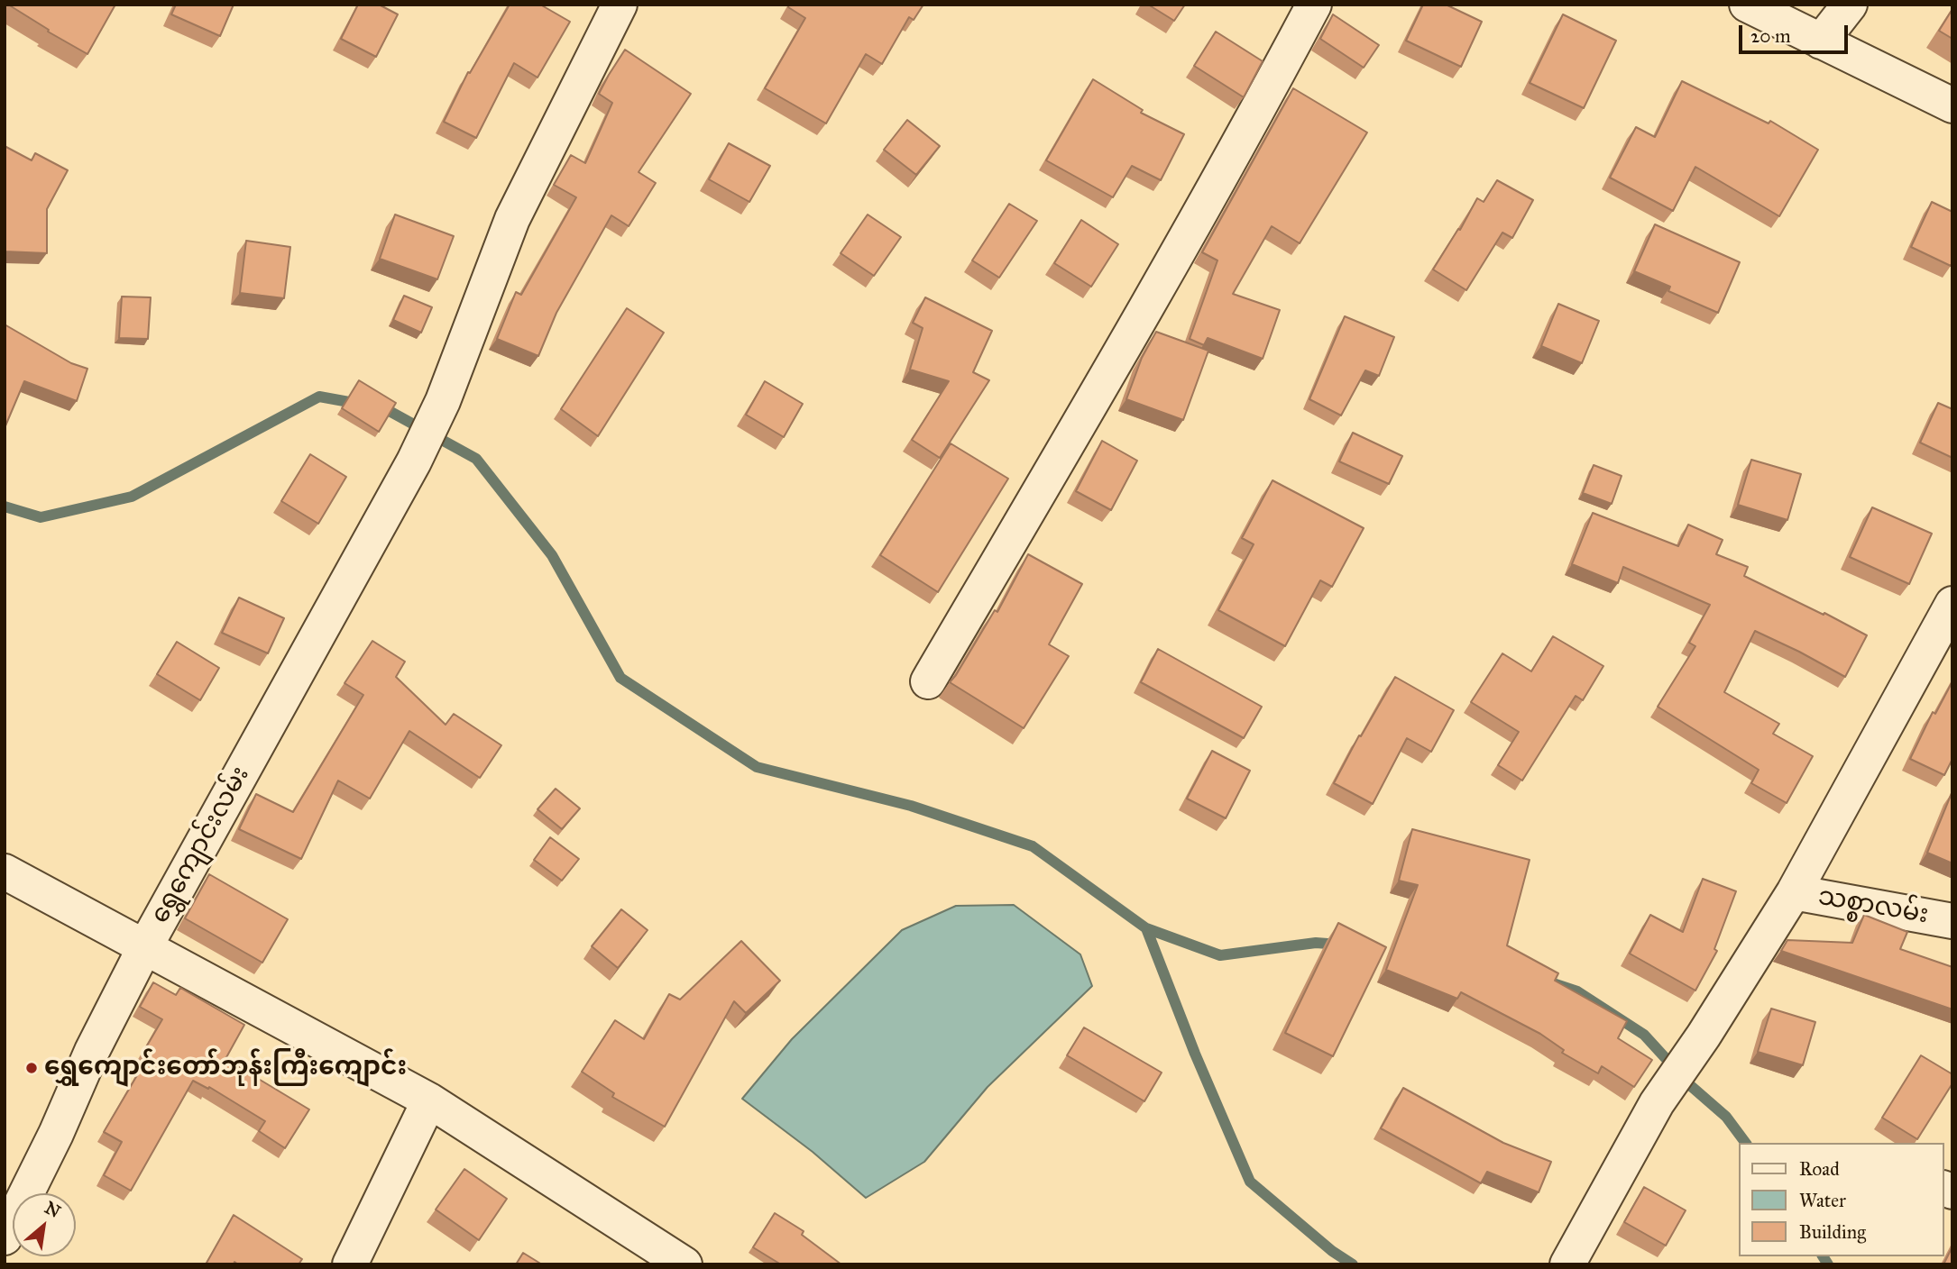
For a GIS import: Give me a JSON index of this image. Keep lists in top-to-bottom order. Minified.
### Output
{"streets":{"street":["ရွှေကျောင်းလမ်း","သစ္စာလမ်း"]},"places":["ရွှေကျောင်းတော်ဘုန်းကြီးကျောင်း"],"legend":["Road","Water","Building"],"scale_bar":"20 m","north":"top right"}
